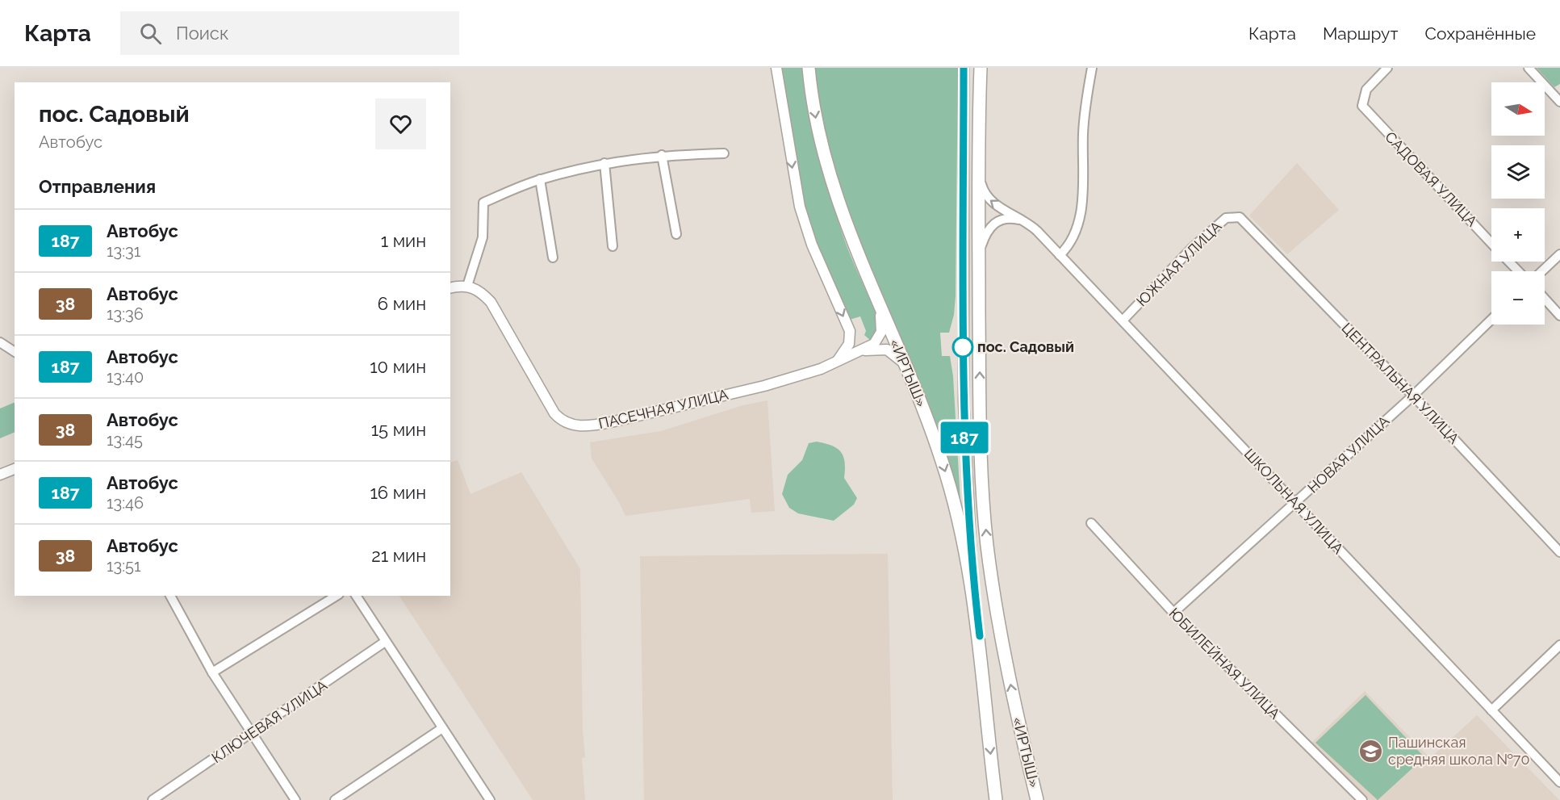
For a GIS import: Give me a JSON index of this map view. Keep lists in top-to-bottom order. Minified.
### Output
{"streets":{"highway":["«ИРТЫШ»"],"main road":["ПАСЕЧНАЯ УЛИЦА"],"street":["САДОВАЯ УЛИЦА","ЮЖНАЯ УЛИЦА","ЦЕНТРАЛЬНАЯ УЛИЦА","НОВАЯ УЛИЦА","ШКОЛЬНАЯ УЛИЦА","ЮБИЛЕЙНАЯ УЛИЦА","КЛЮЧЕВАЯ УЛИЦА"]},"crossings":[["ЮЖНАЯ УЛИЦА","ЦЕНТРАЛЬНАЯ УЛИЦА"],["ЮЖНАЯ УЛИЦА","ШКОЛЬНАЯ УЛИЦА"],["«ИРТЫШ»","ШКОЛЬНАЯ УЛИЦА"],["ЦЕНТРАЛЬНАЯ УЛИЦА","НОВАЯ УЛИЦА"],["НОВАЯ УЛИЦА","ШКОЛЬНАЯ УЛИЦА"],["НОВАЯ УЛИЦА","ЮБИЛЕЙНАЯ УЛИЦА"]],"places":{"other":["пос. Садовый"],"school or university":["Пашинская средняя школа №70"]},"lines":["bus line 187"],"north":"right","page":{"header":"Карта","search":"Поиск","nav":["Карта","Маршрут","Сохранённые"],"on_map":"187","map_buttons":["+","−"],"heading":[["пос. Садовый","Автобус"],"Отправления"],"list":[{"mark":"187","name":"Автобус","note":"13:31","value":"1 мин"},{"mark":"38","name":"Автобус","note":"13:36","value":"6 мин"},{"mark":"187","name":"Автобус","note":"13:40","value":"10 мин"},{"mark":"38","name":"Автобус","note":"13:45","value":"15 мин"},{"mark":"187","name":"Автобус","note":"13:46","value":"16 мин"},{"mark":"38","name":"Автобус","note":"13:51","value":"21 мин"}]}}
